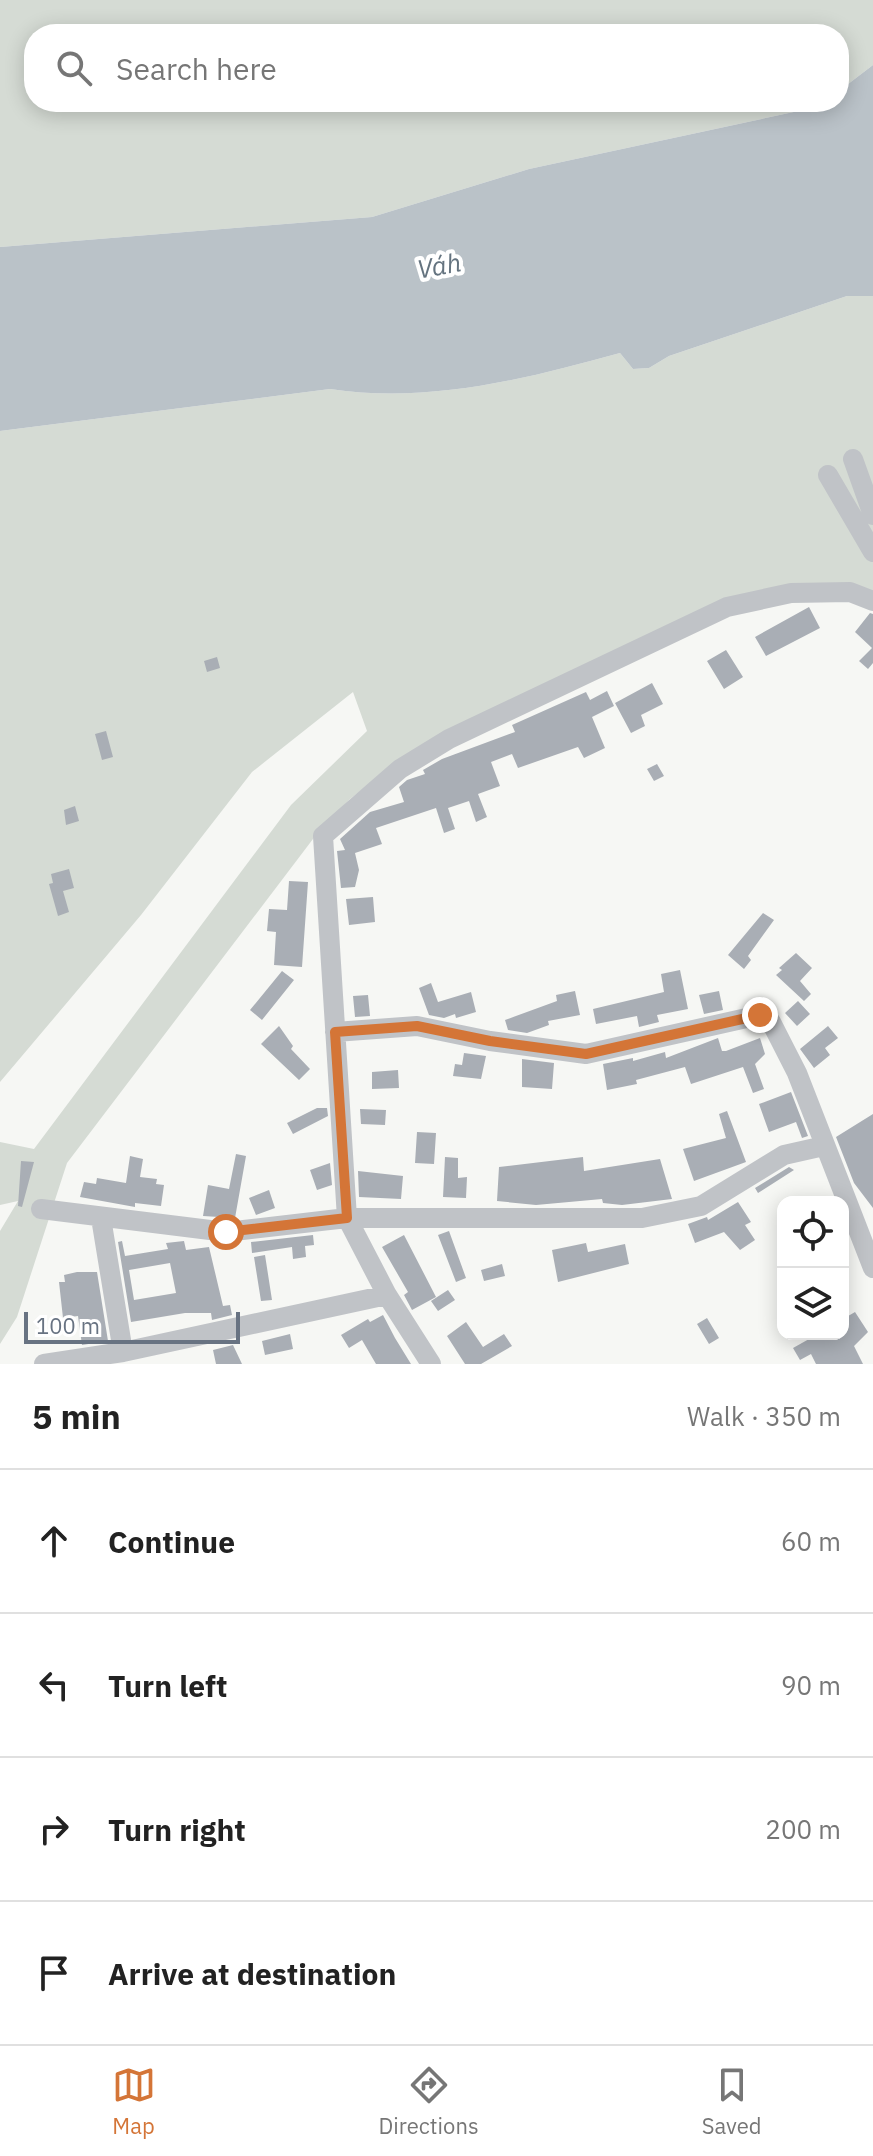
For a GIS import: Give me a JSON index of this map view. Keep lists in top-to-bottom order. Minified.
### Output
{"water":["Váh"],"scale_bar":"100 m","page":{"search":"Search here","scale":"100 m","heading":["5 min","Walk · 350 m"],"list":[["Continue","60 m"],["Turn left","90 m"],["Turn right","200 m"],"Arrive at destination"],"nav":["Map","Directions","Saved"]}}
